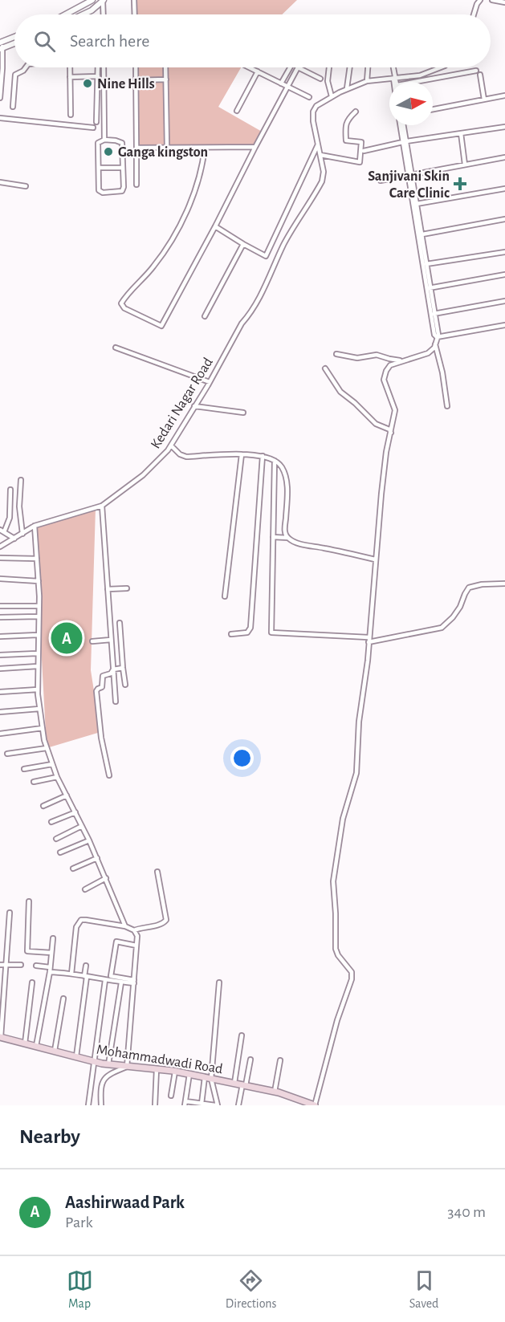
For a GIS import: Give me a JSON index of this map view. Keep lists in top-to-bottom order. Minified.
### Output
{"streets":{"main road":["Mohammadwadi Road"],"street":["Kedari Nagar Road"]},"places":{"other":["Nine Hills","Ganga kingston"],"health":["Sanjivani Skin Care Clinic"]},"north":"right","page":{"search":"Search here","pins":"A","heading":"Nearby","list":[{"mark":"A","name":"Aashirwaad Park","note":"Park","value":"340 m"}],"nav":["Map","Directions","Saved"]}}
